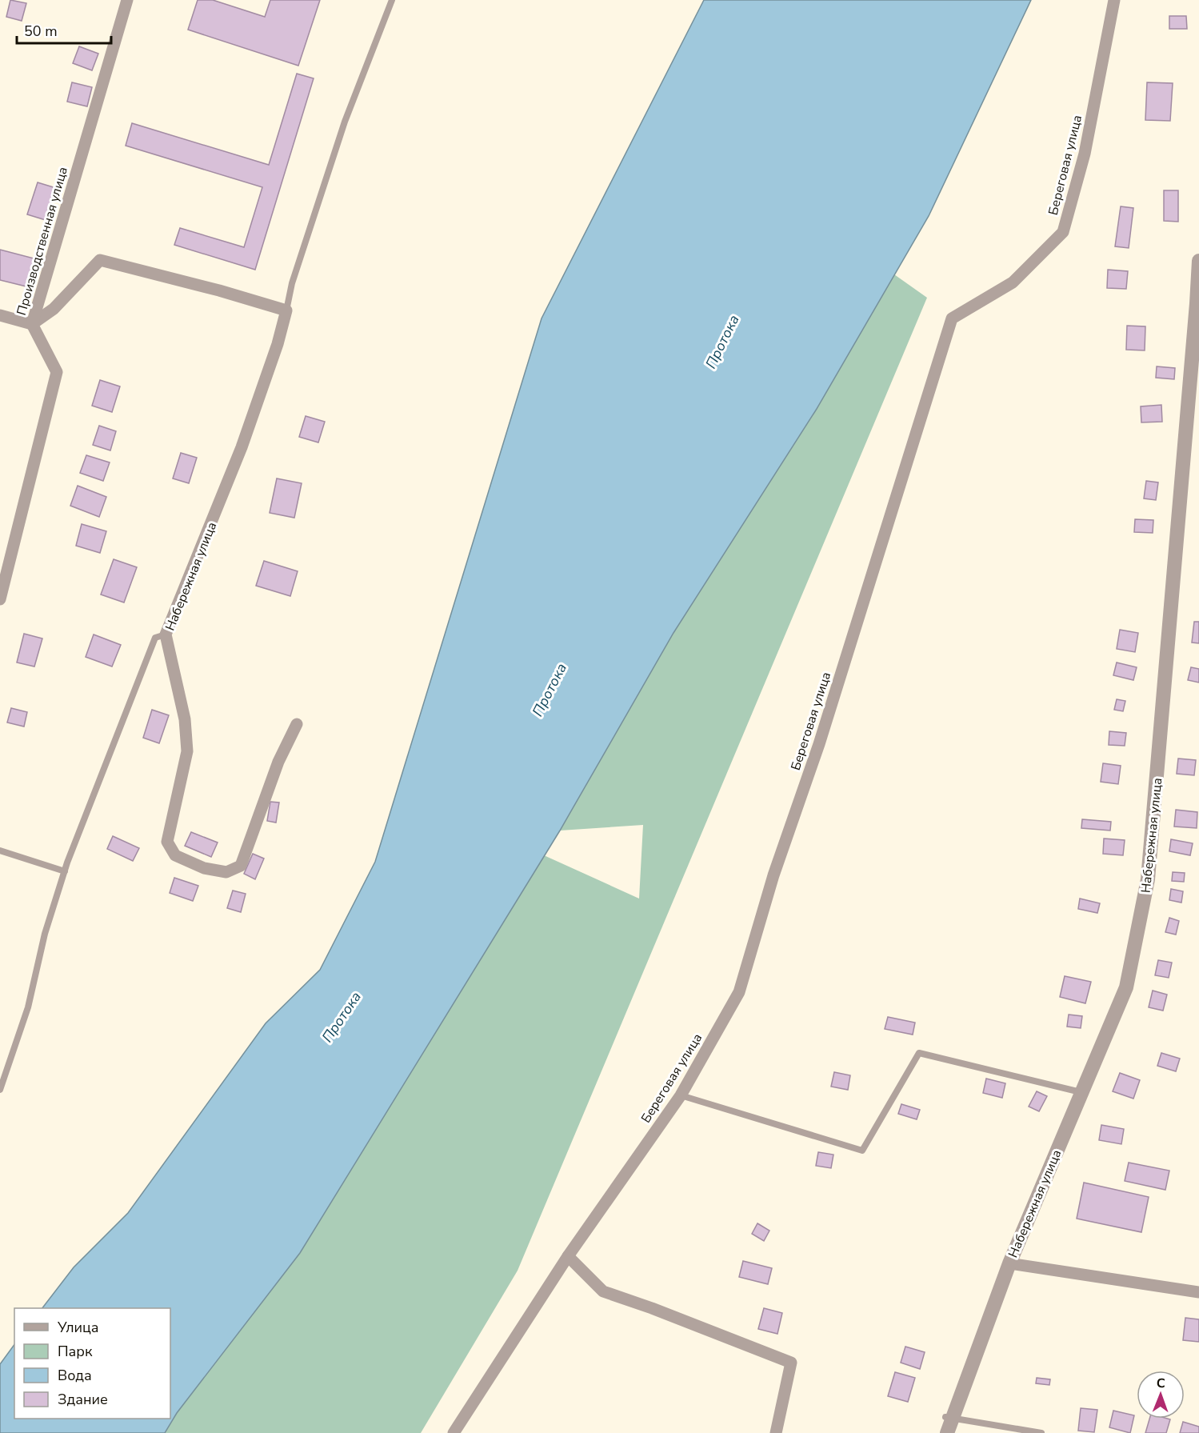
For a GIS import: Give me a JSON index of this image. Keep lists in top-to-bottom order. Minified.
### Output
{"streets":{"street":["Береговая улица","Производственная улица","Набережная улица"]},"water":["Протока"],"legend":["Улица","Парк","Вода","Здание"],"scale_bar":"50 m","north":"top"}
